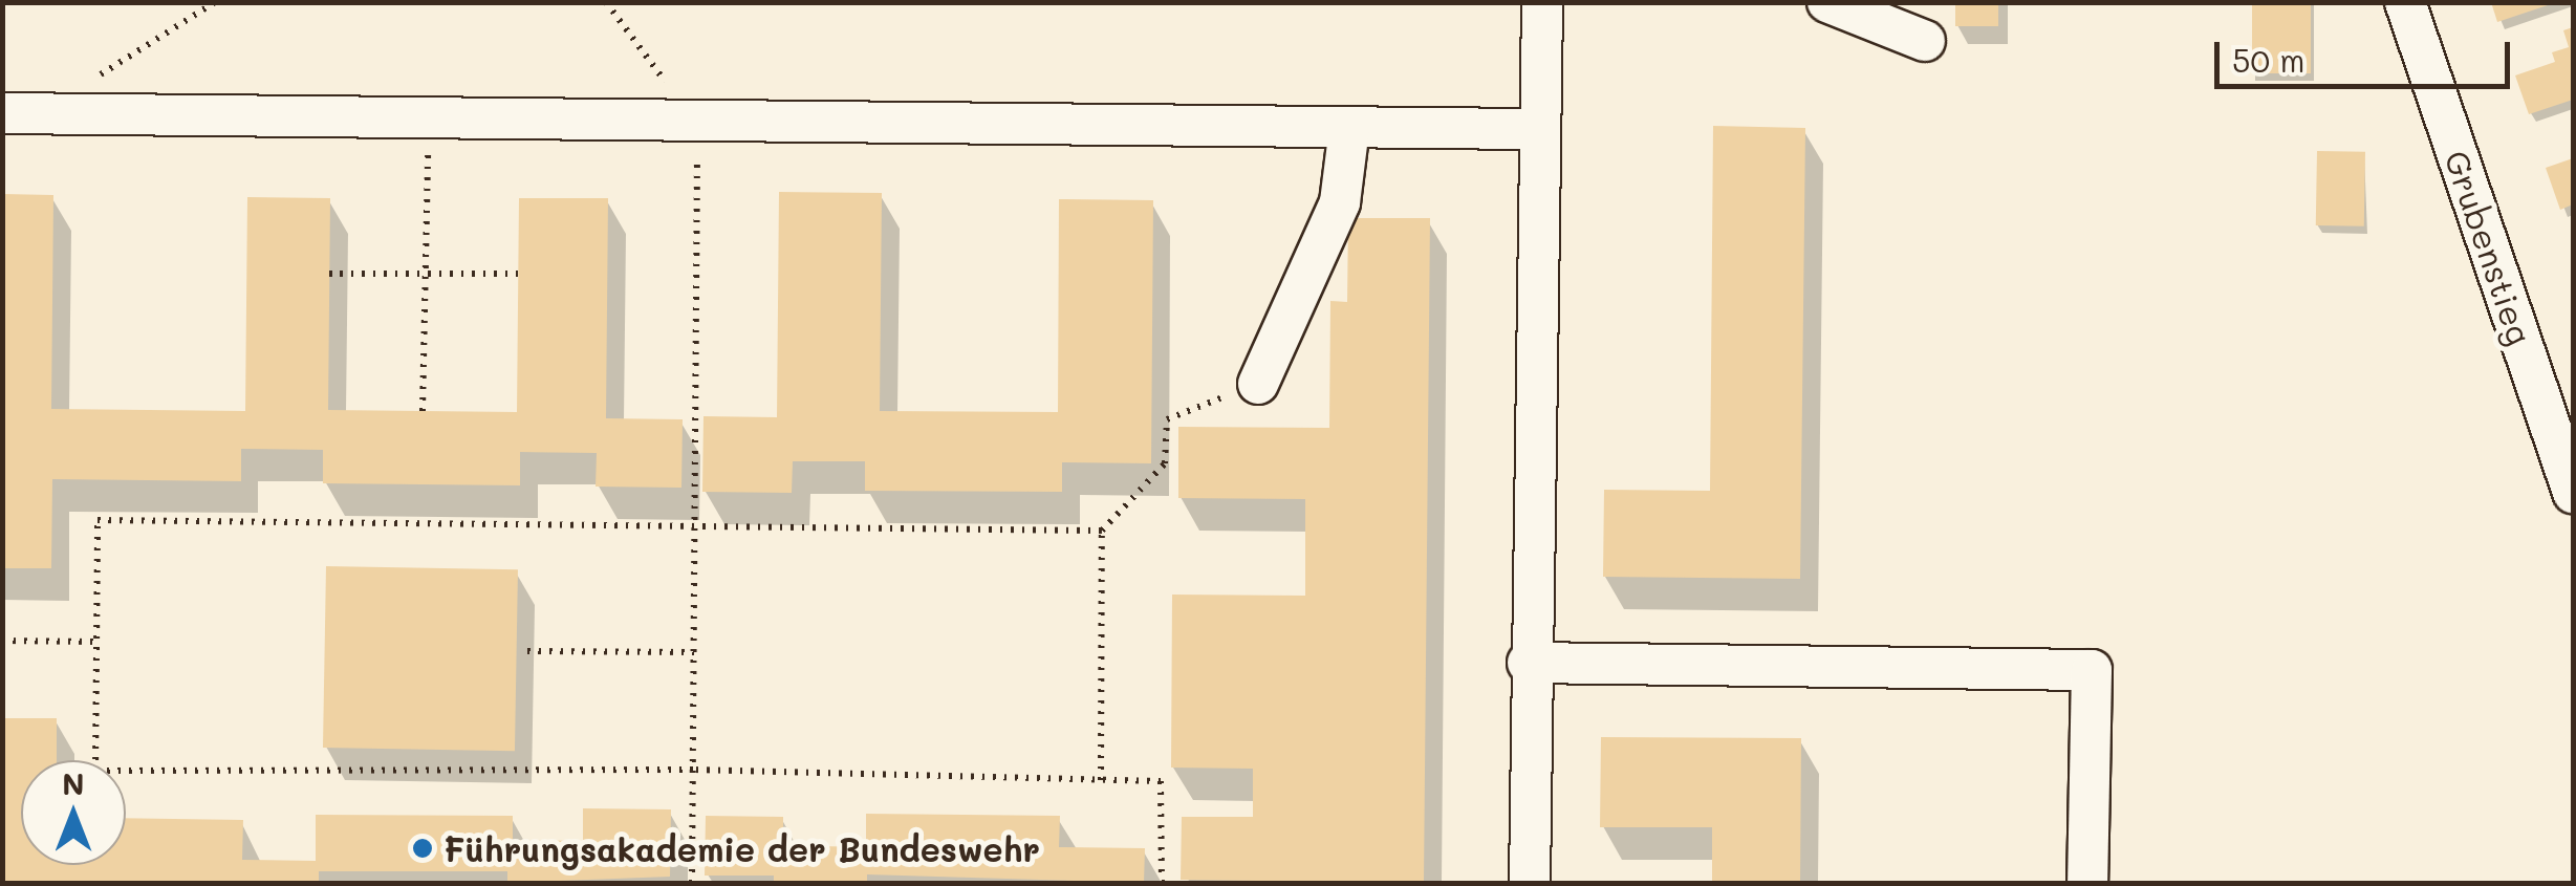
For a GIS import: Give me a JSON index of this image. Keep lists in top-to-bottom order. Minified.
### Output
{"streets":{"street":["Grubenstieg"]},"places":["Führungsakademie der Bundeswehr"],"scale_bar":"50 m","north":"top"}
